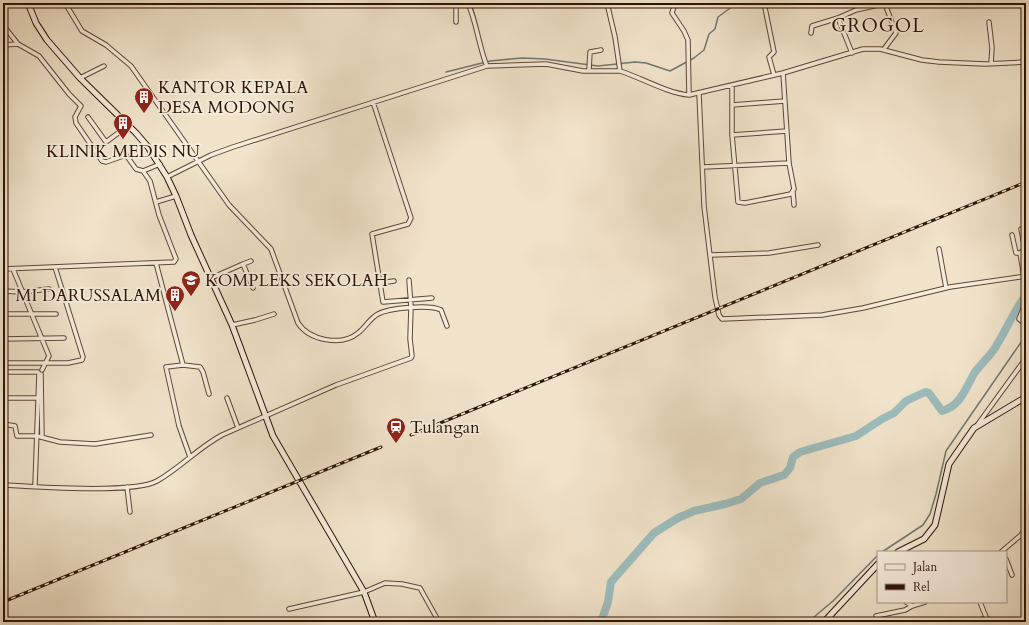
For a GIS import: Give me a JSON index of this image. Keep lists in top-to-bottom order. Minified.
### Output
{"districts":["GROGOL"],"places":{"building":["KANTOR KEPALA DESA MODONG","KLINIK MEDIS NU","MI DARUSSALAM"],"school or university":["KOMPLEKS SEKOLAH"],"station":["Tulangan"]},"legend":["Jalan","Rel"]}
